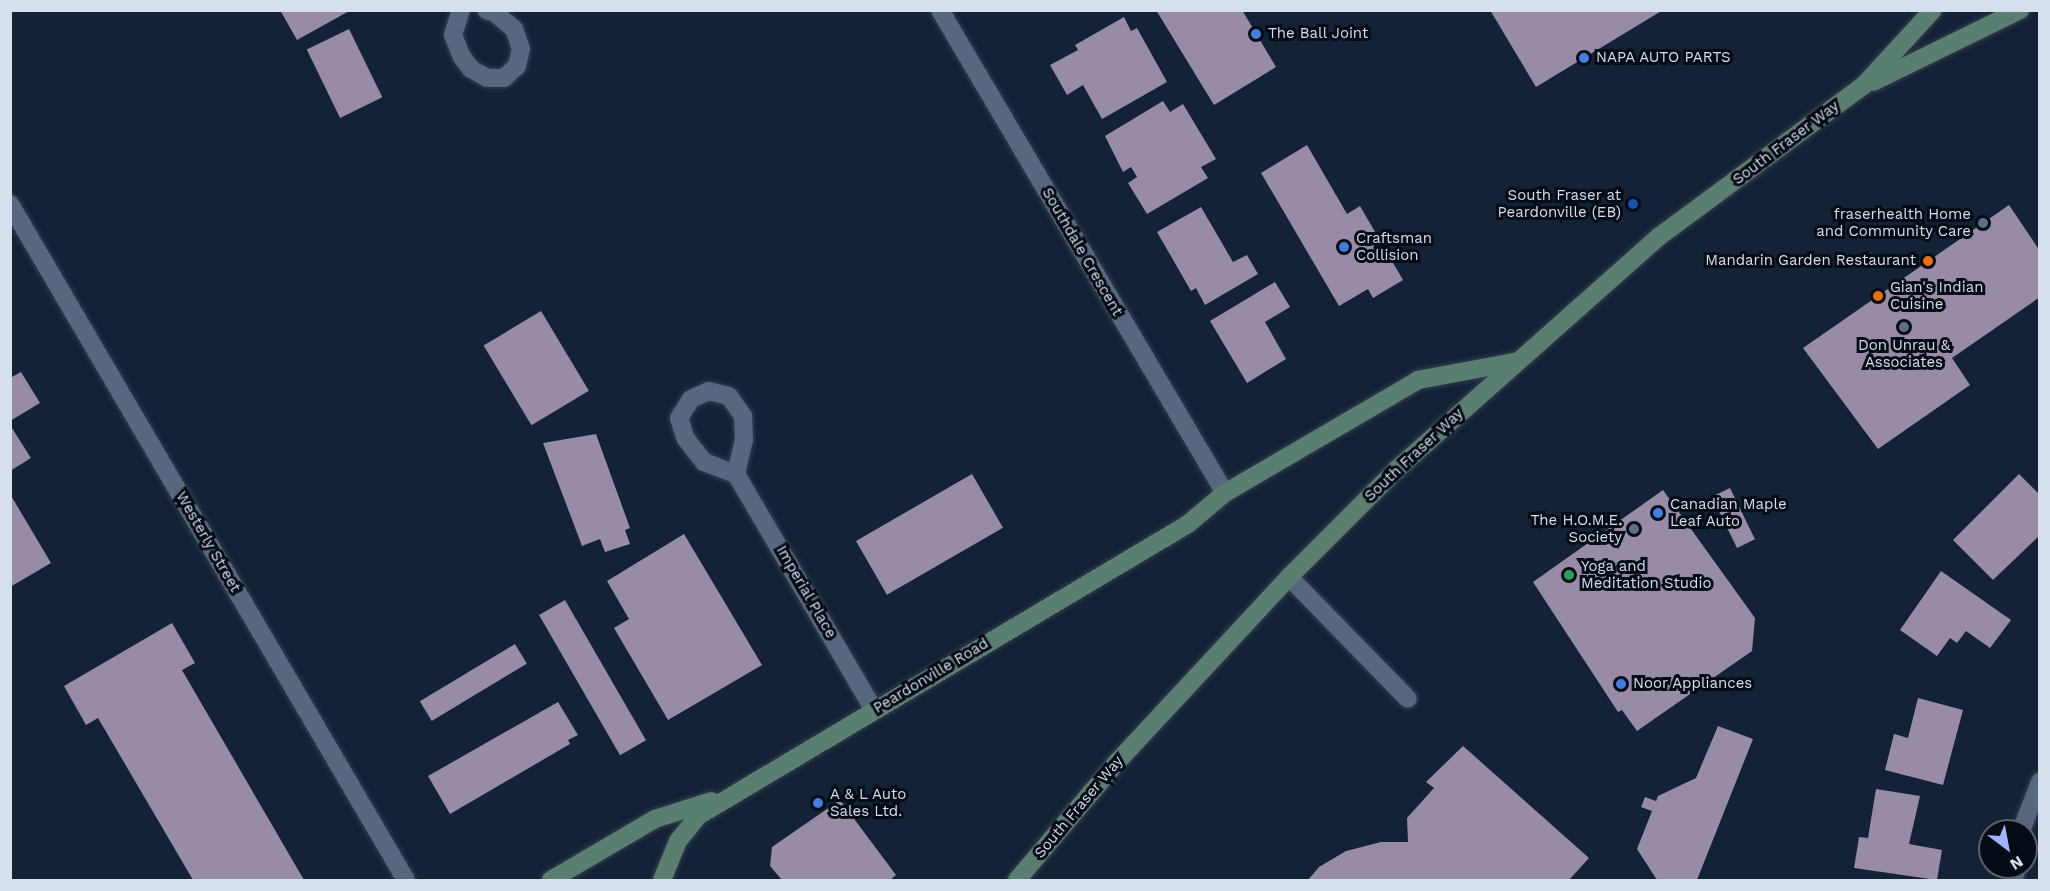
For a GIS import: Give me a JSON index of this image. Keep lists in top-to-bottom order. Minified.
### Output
{"streets":{"main road":["South Fraser Way","Peardonville Road"],"street":["Southdale Crescent","Westerly Street","Imperial Place"]},"crossings":[["South Fraser Way","Peardonville Road"],["Southdale Crescent","Peardonville Road"],["Imperial Place","Peardonville Road"]],"places":["The Ball Joint","NAPA AUTO PARTS","South Fraser at Peardonville (EB)","fraserhealth Home and Community Care","Craftsman Collision","Mandarin Garden Restaurant","Gian's Indian Cuisine","Don Unrau & Associates","Canadian Maple Leaf Auto","The H.O.M.E. Society","Yoga and Meditation Studio","Noor Appliances","A & L Auto Sales Ltd."],"north":"bottom right"}
